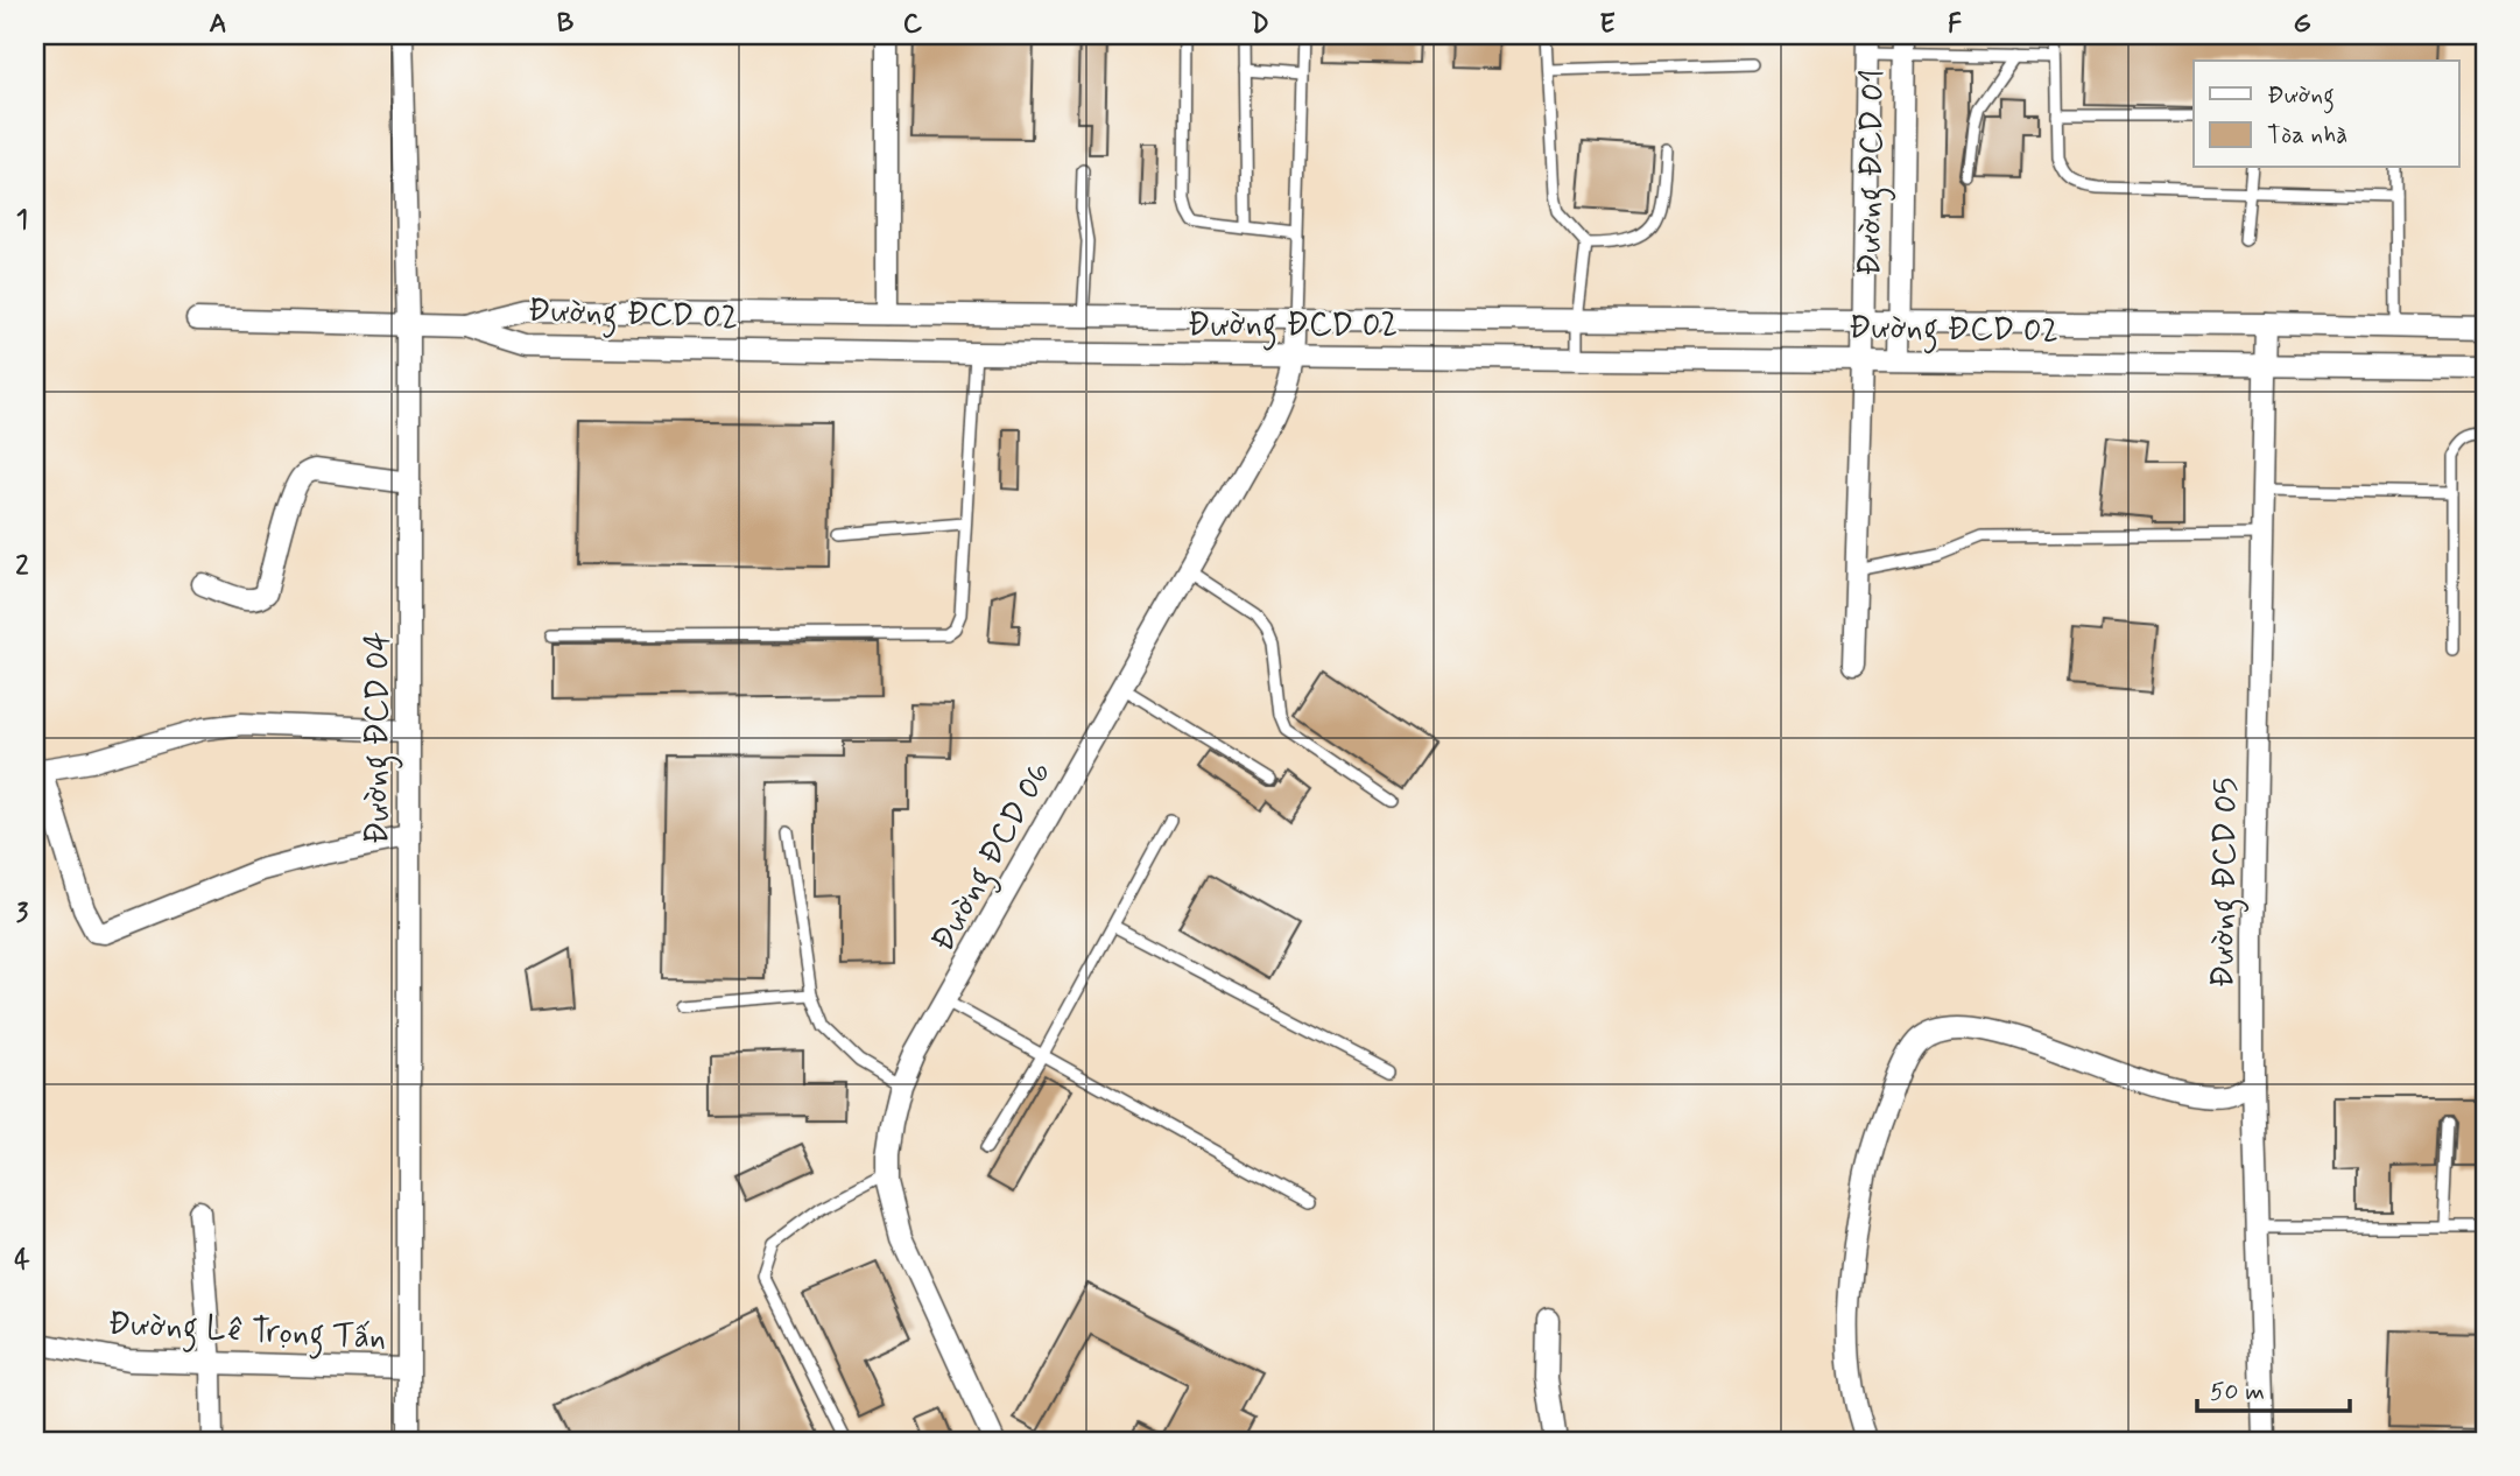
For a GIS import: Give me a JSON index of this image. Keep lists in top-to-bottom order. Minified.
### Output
{"streets":{"street":["Đường ĐCD 01","Đường ĐCD 02","Đường ĐCD 04","Đường ĐCD 06","Đường ĐCD 05","Đường Lê Trọng Tấn"]},"crossings":[["Đường ĐCD 01","Đường ĐCD 02"],["Đường ĐCD 02","Đường ĐCD 06"],["Đường ĐCD 02","Đường ĐCD 05"],["Đường ĐCD 04","Đường Lê Trọng Tấn"]],"legend":["Đường","Tòa nhà"],"scale_bar":"50 m","grid":{"columns":["A","B","C","D","E","F","G"],"rows":["1","2","3","4"]}}
